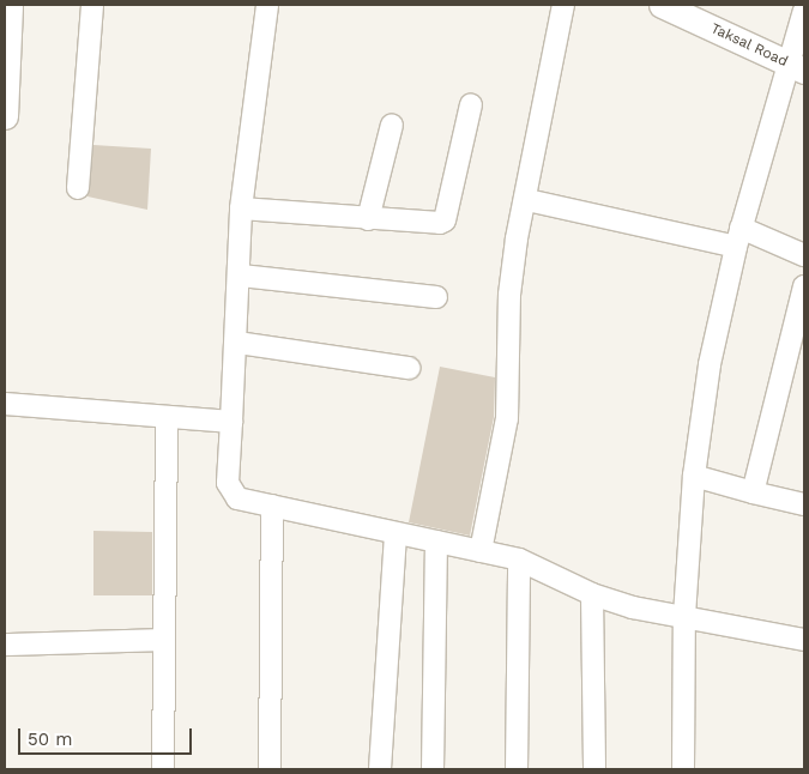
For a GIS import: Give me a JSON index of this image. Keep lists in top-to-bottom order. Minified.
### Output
{"streets":{"street":["Taksal Road"]},"scale_bar":"50 m"}
